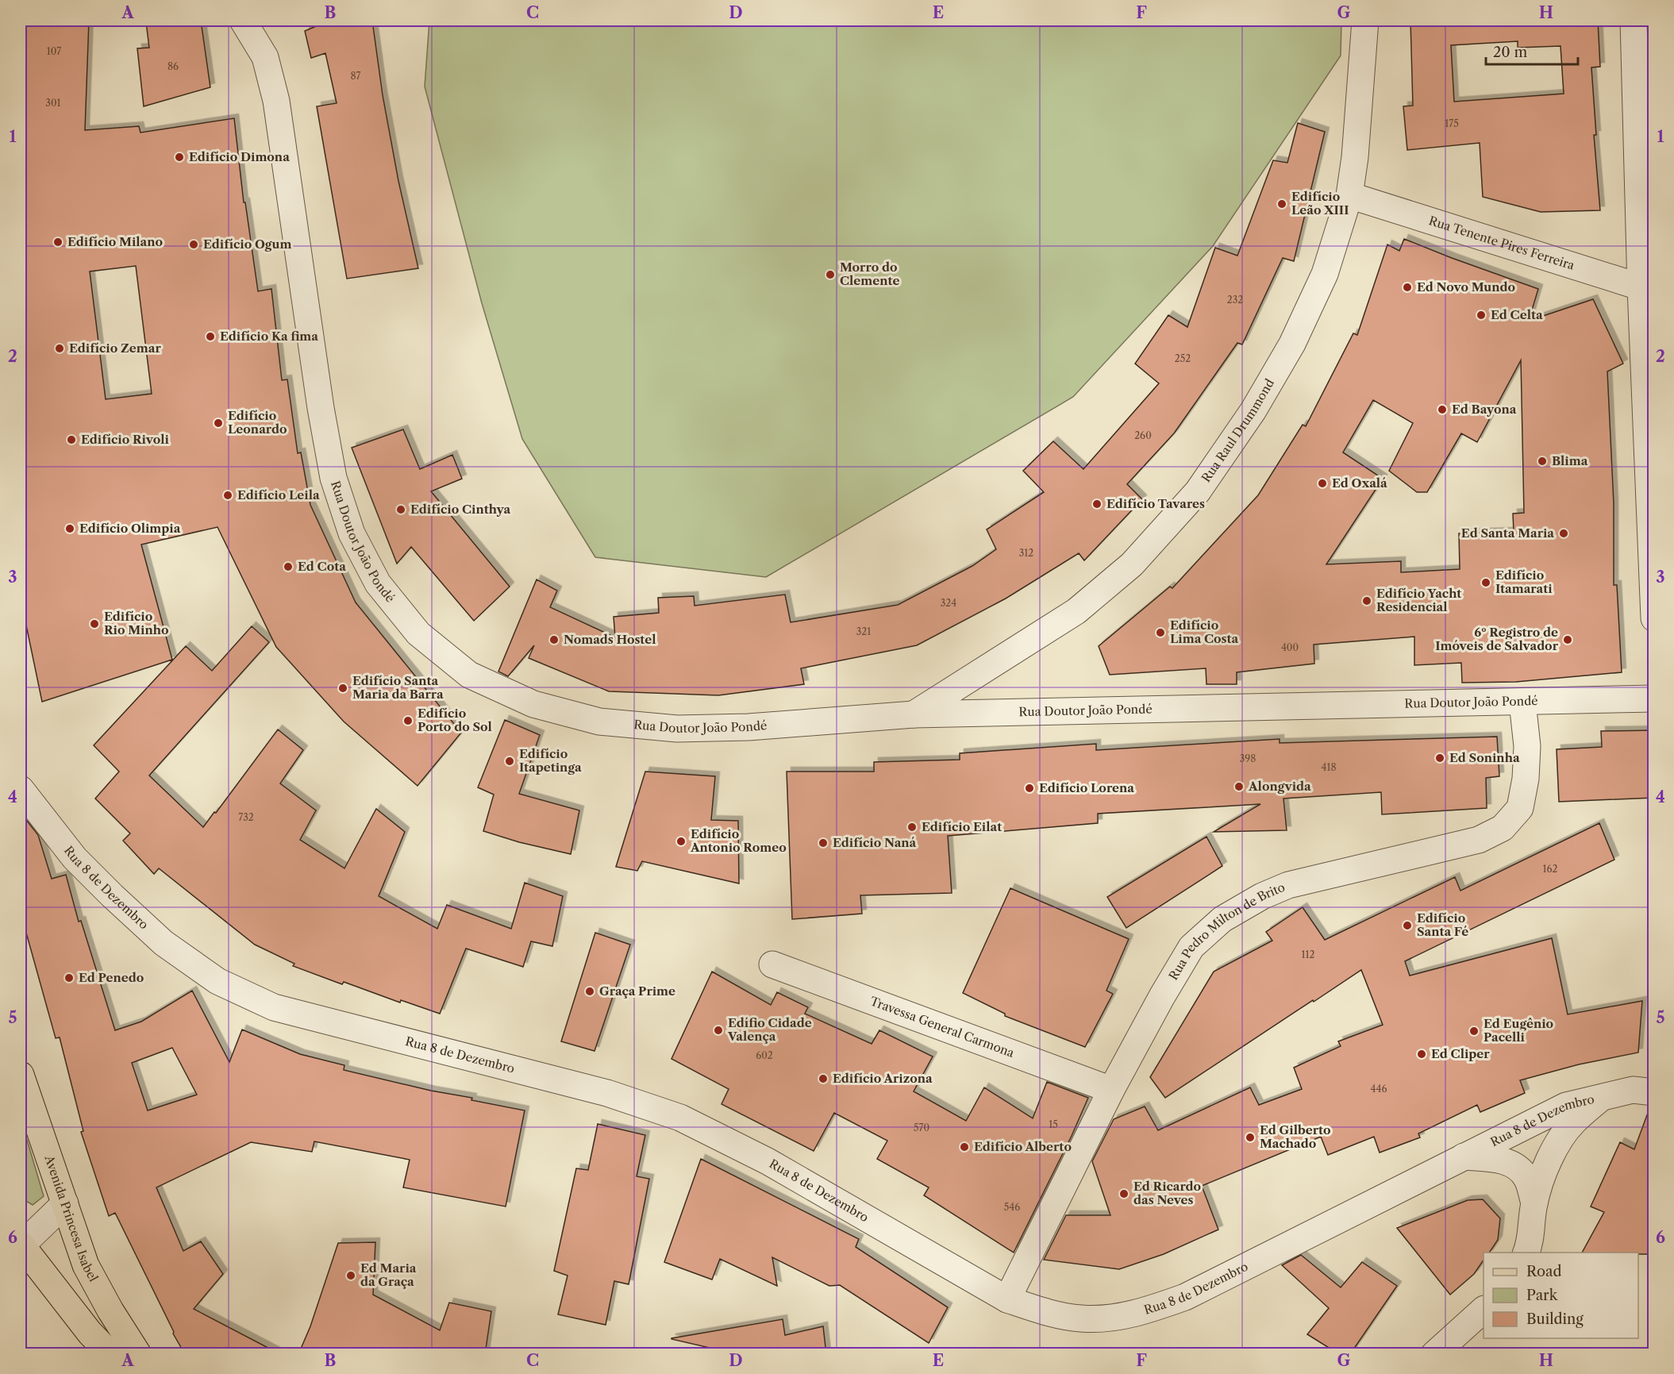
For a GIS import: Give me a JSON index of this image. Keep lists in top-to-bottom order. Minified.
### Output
{"streets":{"main road":["Avenida Princesa Isabel"],"street":["Rua Tenente Pires Ferreira","Rua Raul Drummond","Rua Doutor João Pondé","Rua 8 de Dezembro","Rua Pedro Milton de Brito","Travessa General Carmona"]},"crossings":[["Rua Tenente Pires Ferreira","Rua Raul Drummond"],["Rua Raul Drummond","Rua Doutor João Pondé"],["Rua Doutor João Pondé","Rua Pedro Milton de Brito"],["Rua 8 de Dezembro","Rua Pedro Milton de Brito"],["Rua Pedro Milton de Brito","Travessa General Carmona"]],"places":["Edifício Dimona","Edifício Leão XIII","Edifício Milano","Edifício Ogum","Morro do Clemente","Ed Novo Mundo","Ed Celta","Edifício Ka fima","Edifício Zemar","Ed Bayona","Edifício Leonardo","Edifício Rivoli","Blima","Ed Oxalá","Edifício Leila","Edifício Tavares","Edifício Cinthya","Edifício Olimpia","Ed Santa Maria","Ed Cota","Edifício Itamarati","Edifício Yacht Residencial","Edifício Rio Minho","Edifício Lima Costa","Nomads Hostel","6º Registro de Imóveis de Salvador","Edifício Santa Maria da Barra","Edifício Porto do Sol","Ed Soninha","Edifício Itapetinga","Alongvida","Edifício Lorena","Edifício Eilat","Edifício Antonio Romeo","Edifício Naná","Edifício Santa Fé","Ed Penedo","Graça Prime","Edífio Cidade Valença","Ed Eugênio Pacelli","Ed Cliper","Edifício Arizona","Ed Gilberto Machado","Edifício Alberto","Ed Ricardo das Neves","Ed Maria da Graça"],"house_numbers":["107","86","87","301","175","232","252","260","312","324","321","400","398","418","732","162","112","602","446","15","570","546"],"legend":["Road","Park","Building"],"scale_bar":"20 m","grid":{"columns":["A","B","C","D","E","F","G","H"],"rows":["1","2","3","4","5","6"]}}
